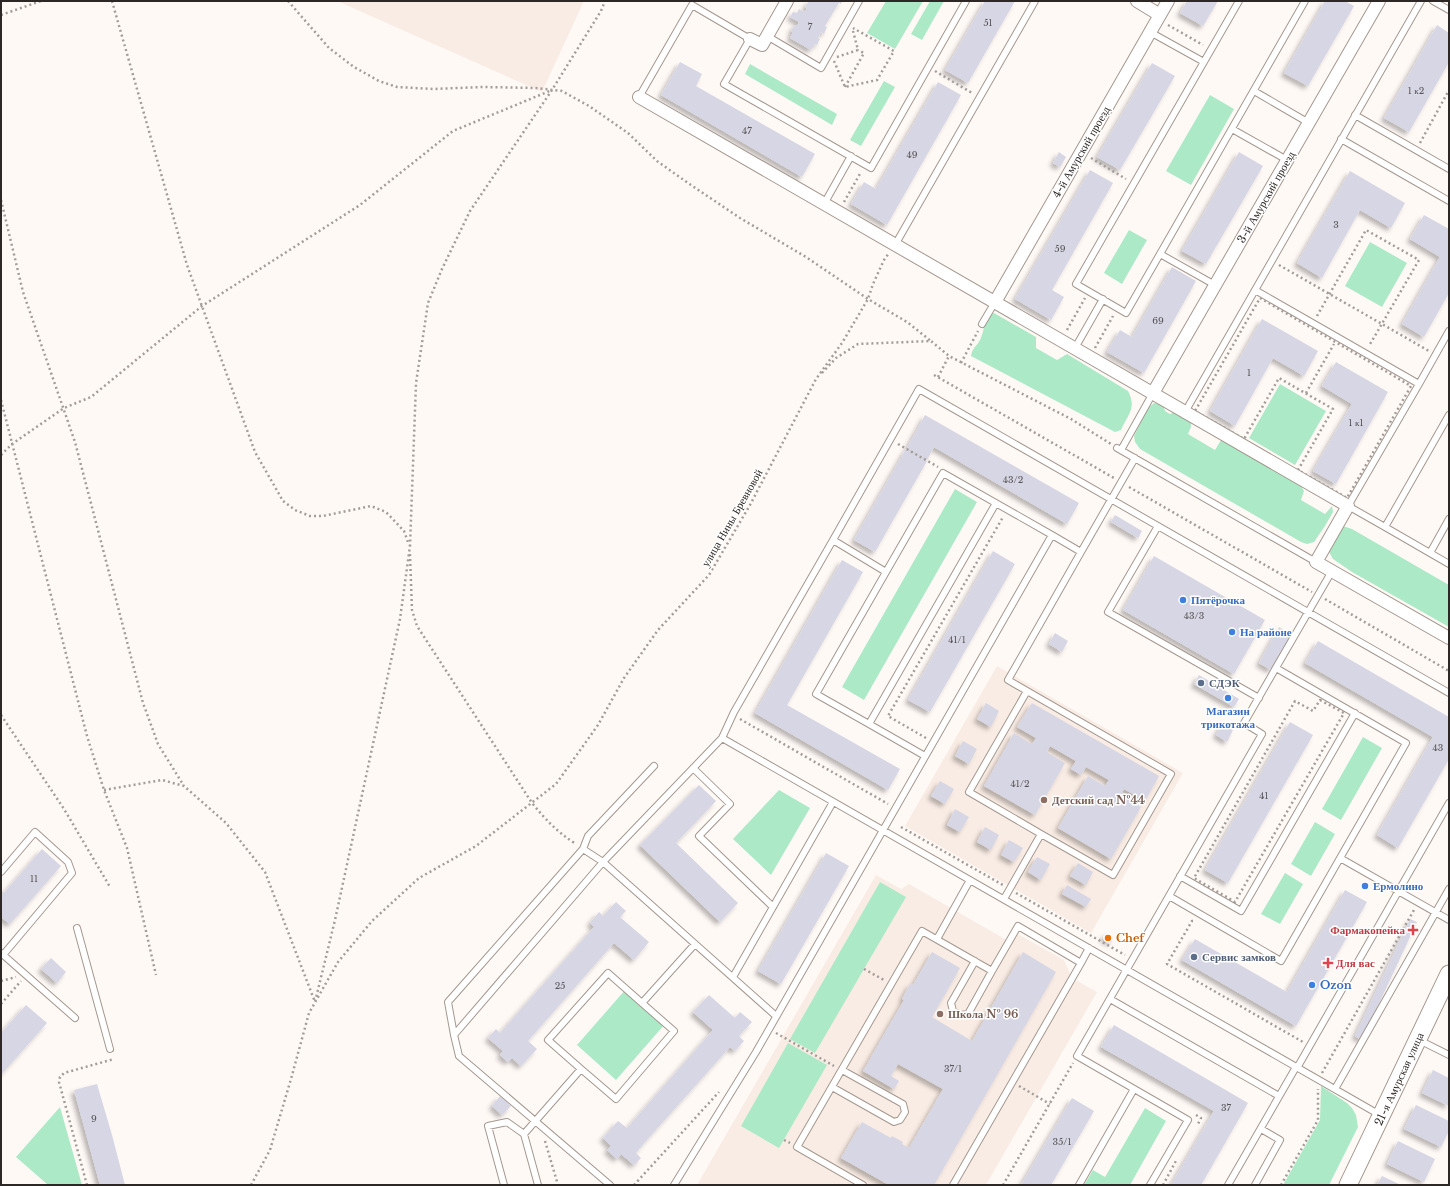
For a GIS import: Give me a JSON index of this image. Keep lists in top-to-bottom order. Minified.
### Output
{"streets":{"main road":["21-я Амурская улица"],"street":["4-й Амурский проезд","3-й Амурский проезд"],"path":["улица Нины Бревновой"]},"places":{"other":["Пятёрочка","На районе","СДЭК","Магазин трикотажа","Детский сад №44","Ермолино","Chef","Сервис замков","Ozon","Школа № 96"],"health":["Фармакопейка","Для вас"]},"house_numbers":["51","7","1 к2","47","49","3","59","69","1","1 к1","43/2","43/3","41/1","43","41/2","41","11","25","37/1","37","9","35/1"]}
